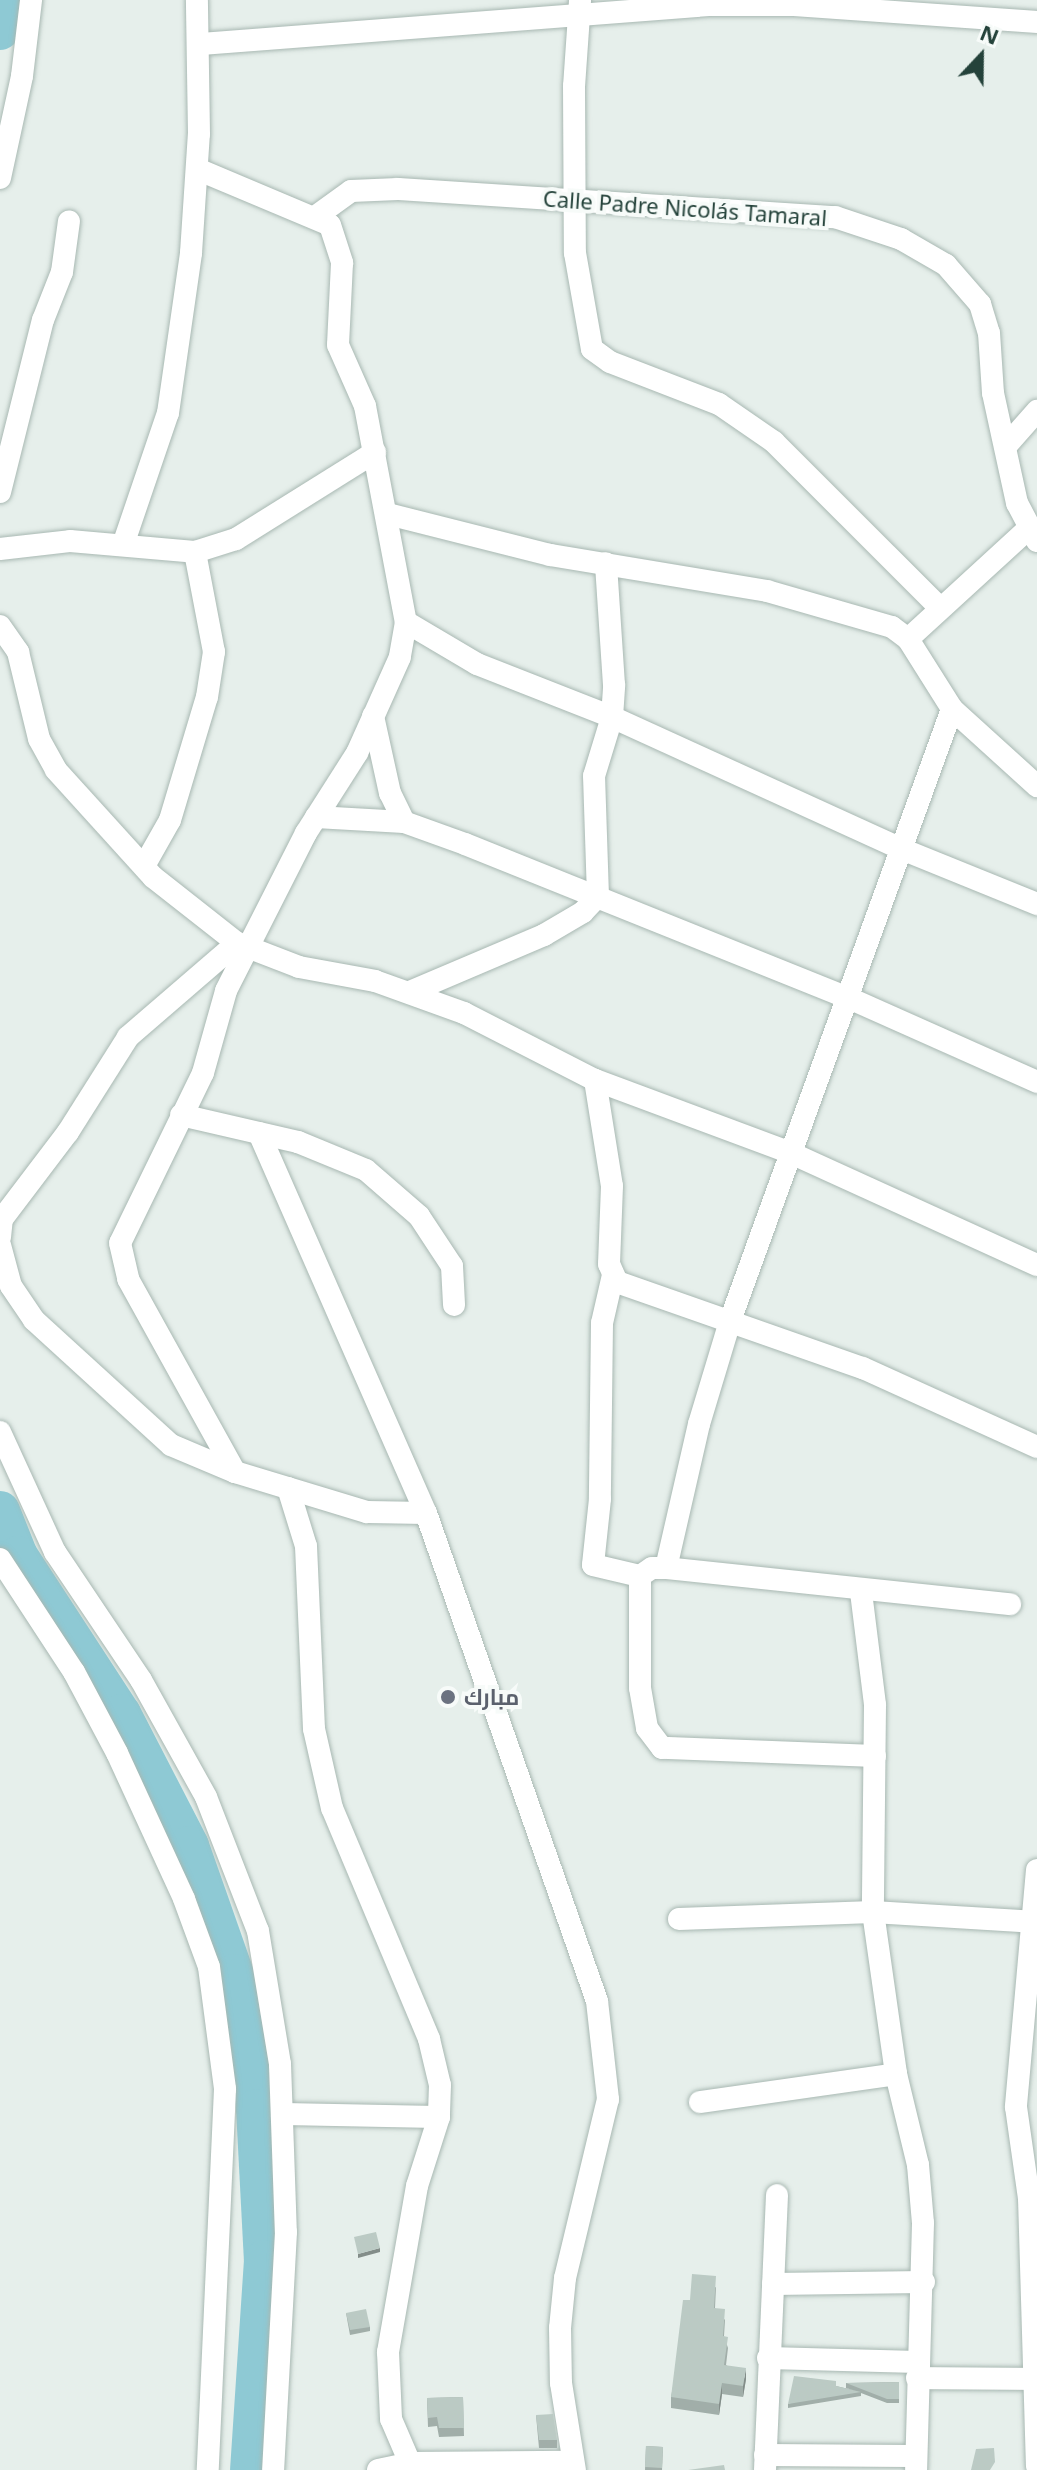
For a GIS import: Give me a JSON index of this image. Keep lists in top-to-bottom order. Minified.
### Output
{"streets":{"street":["Calle Padre Nicolás Tamaral"]},"places":["مبارك"],"north":"top"}
